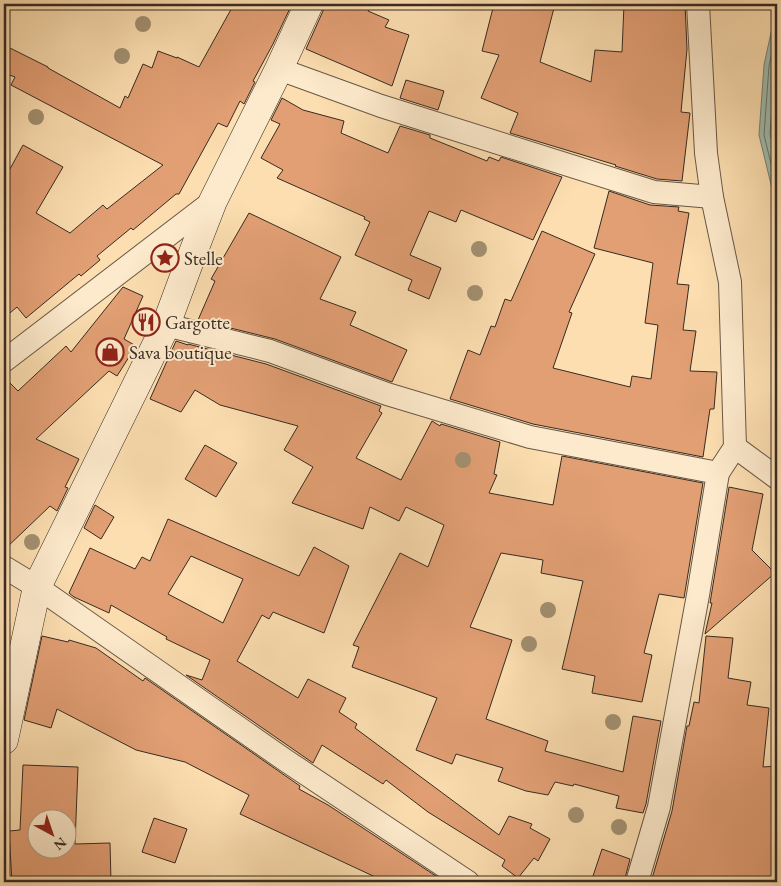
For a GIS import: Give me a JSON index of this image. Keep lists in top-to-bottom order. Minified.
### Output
{"places":{"place":["Stelle"],"restaurant":["Gargotte"],"shop":["Sava boutique"]},"north":"bottom right"}
